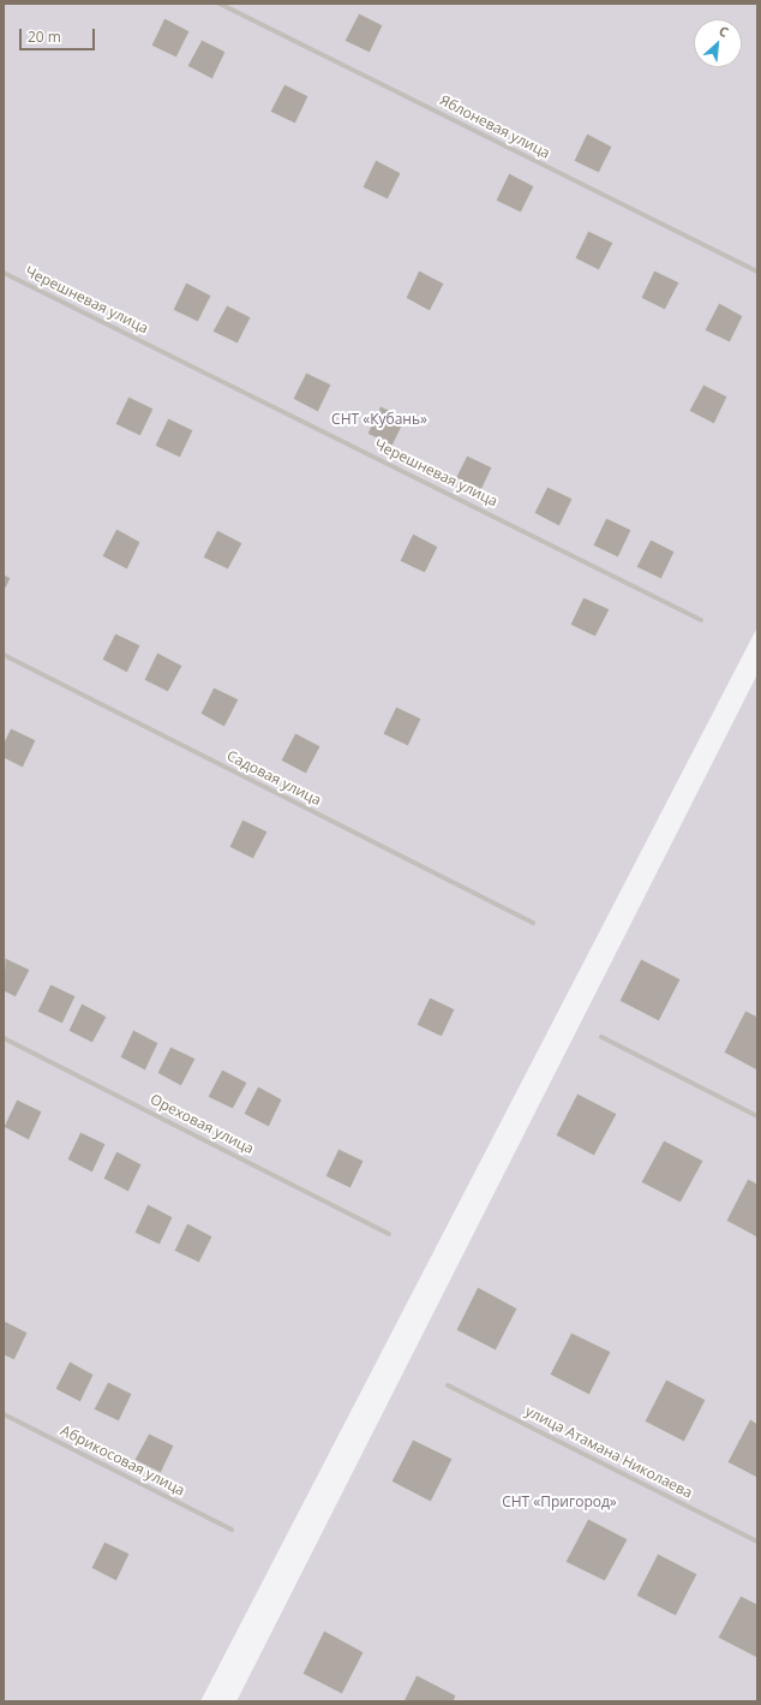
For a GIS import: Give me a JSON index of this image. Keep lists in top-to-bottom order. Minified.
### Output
{"streets":{"street":["Яблоневая улица","Черешневая улица","Садовая улица","Ореховая улица","улица Атамана Николаева","Абрикосовая улица"]},"parks":["СНТ «Кубань»","СНТ «Пригород»"],"scale_bar":"20 m","north":"top right"}
